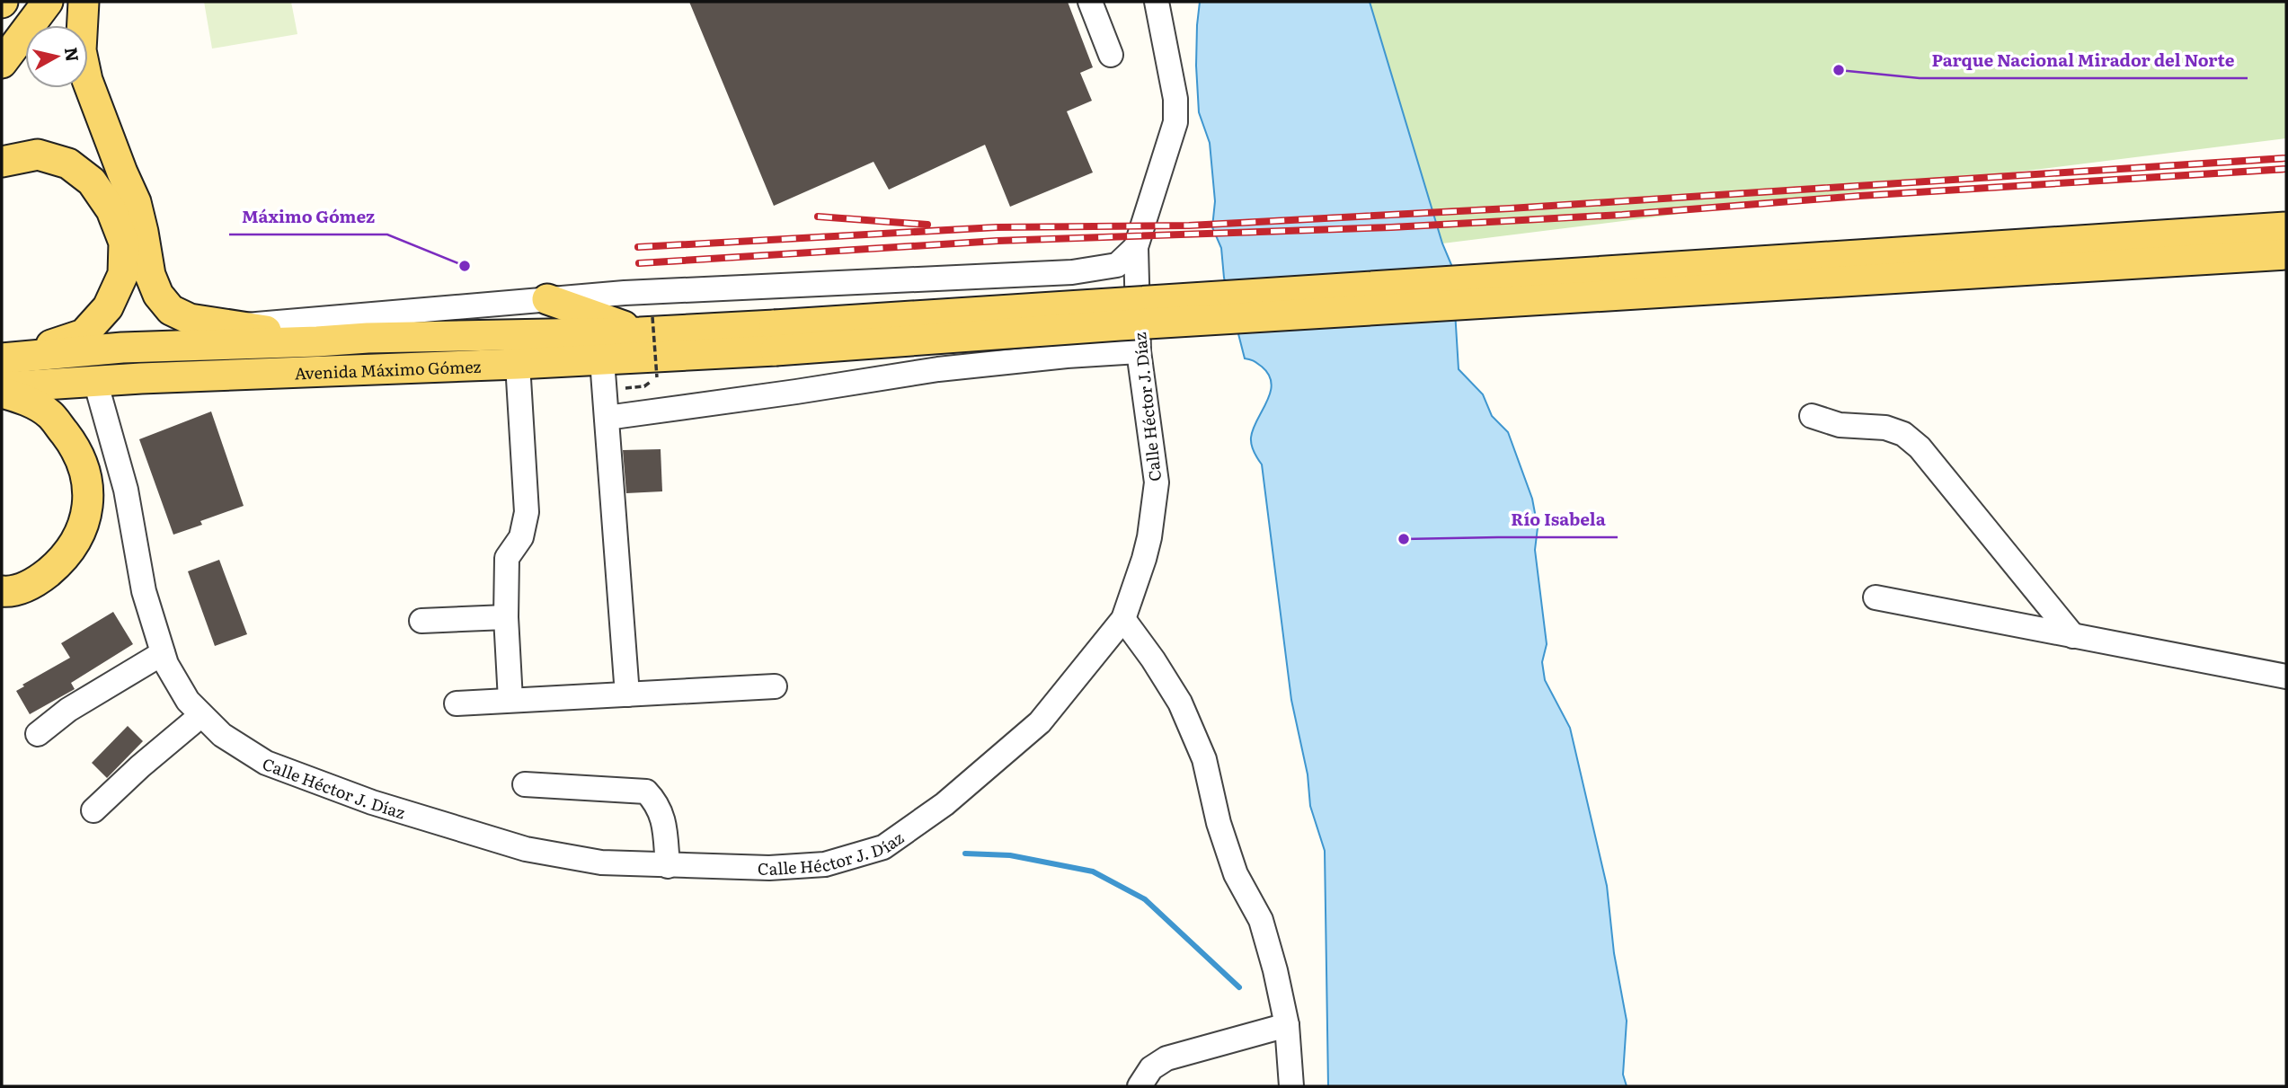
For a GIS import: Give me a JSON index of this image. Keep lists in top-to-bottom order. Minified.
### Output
{"streets":{"main road":["Avenida Máximo Gómez"],"street":["Calle Héctor J. Díaz"]},"crossings":[["Avenida Máximo Gómez","Calle Héctor J. Díaz"]],"places":["Parque Nacional Mirador del Norte","Máximo Gómez","Río Isabela"],"north":"right"}
